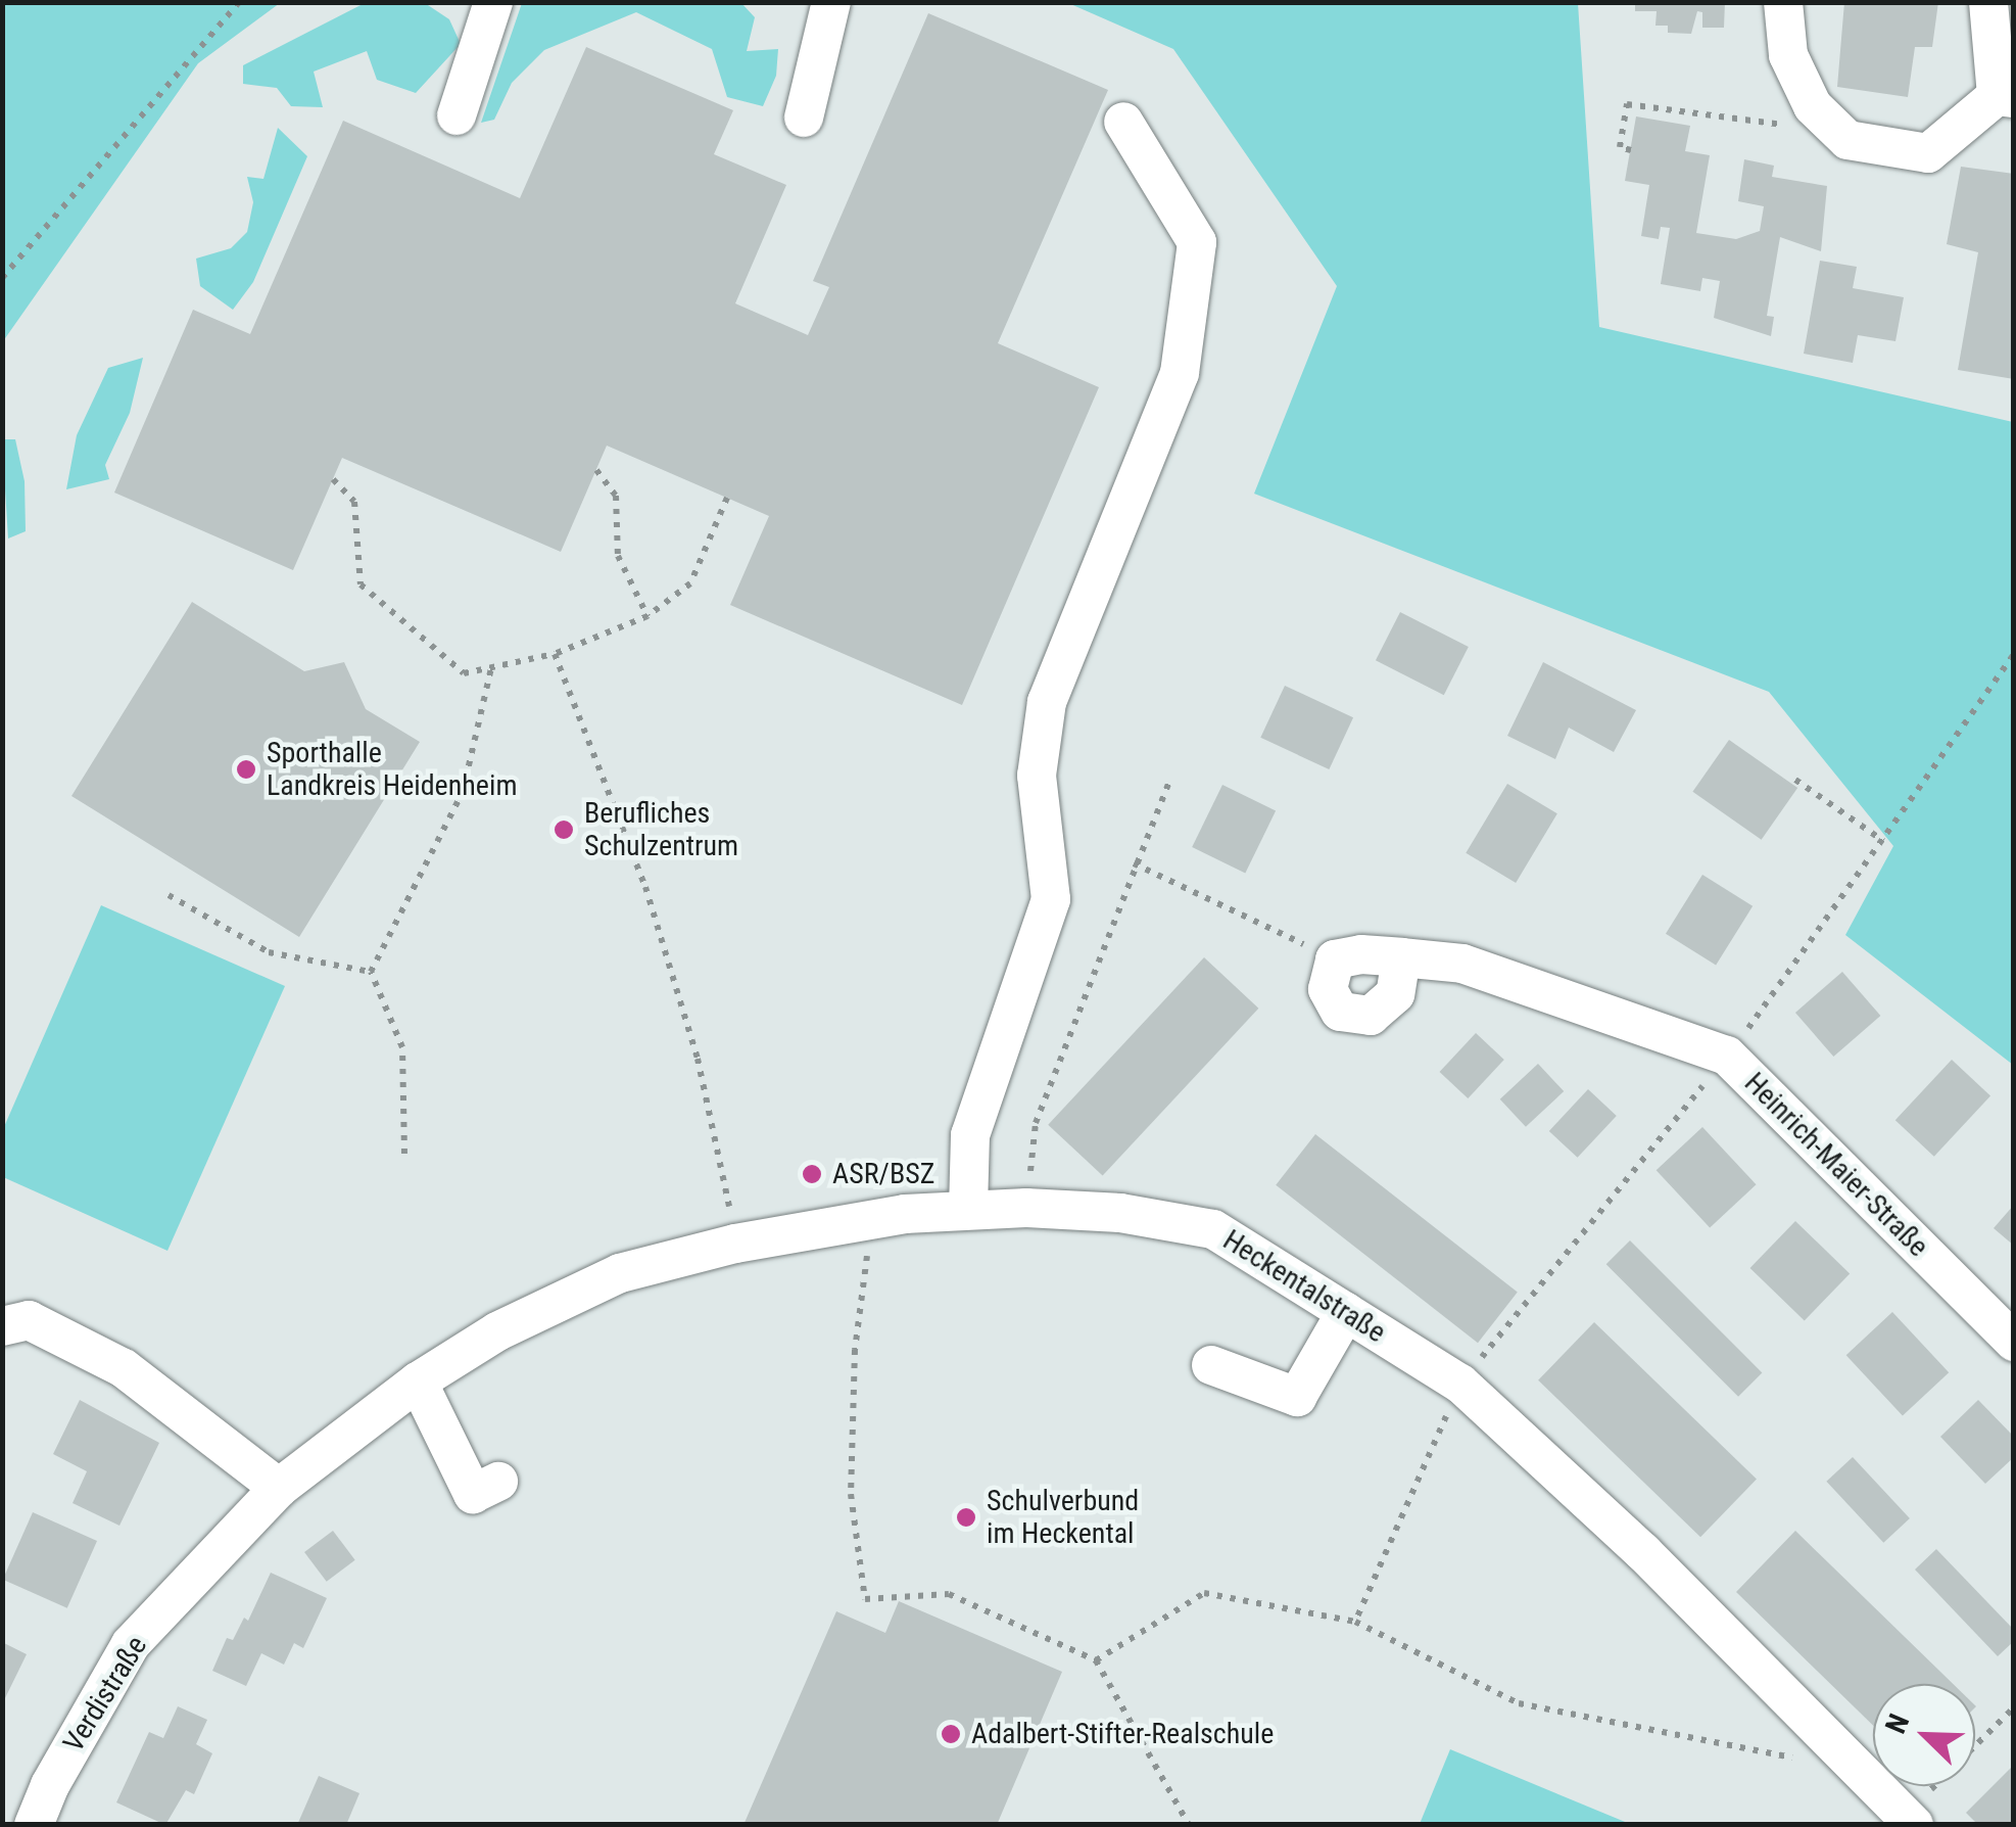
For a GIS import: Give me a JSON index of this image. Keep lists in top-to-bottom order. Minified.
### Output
{"streets":{"street":["Heinrich-Maier-Straße","Heckentalstraße","Verdistraße"]},"crossings":[["Heckentalstraße","Verdistraße"]],"places":["Sporthalle Landkreis Heidenheim","Berufliches Schulzentrum","ASR/BSZ","Schulverbund im Heckental","Adalbert-Stifter-Realschule"],"north":"top left"}
